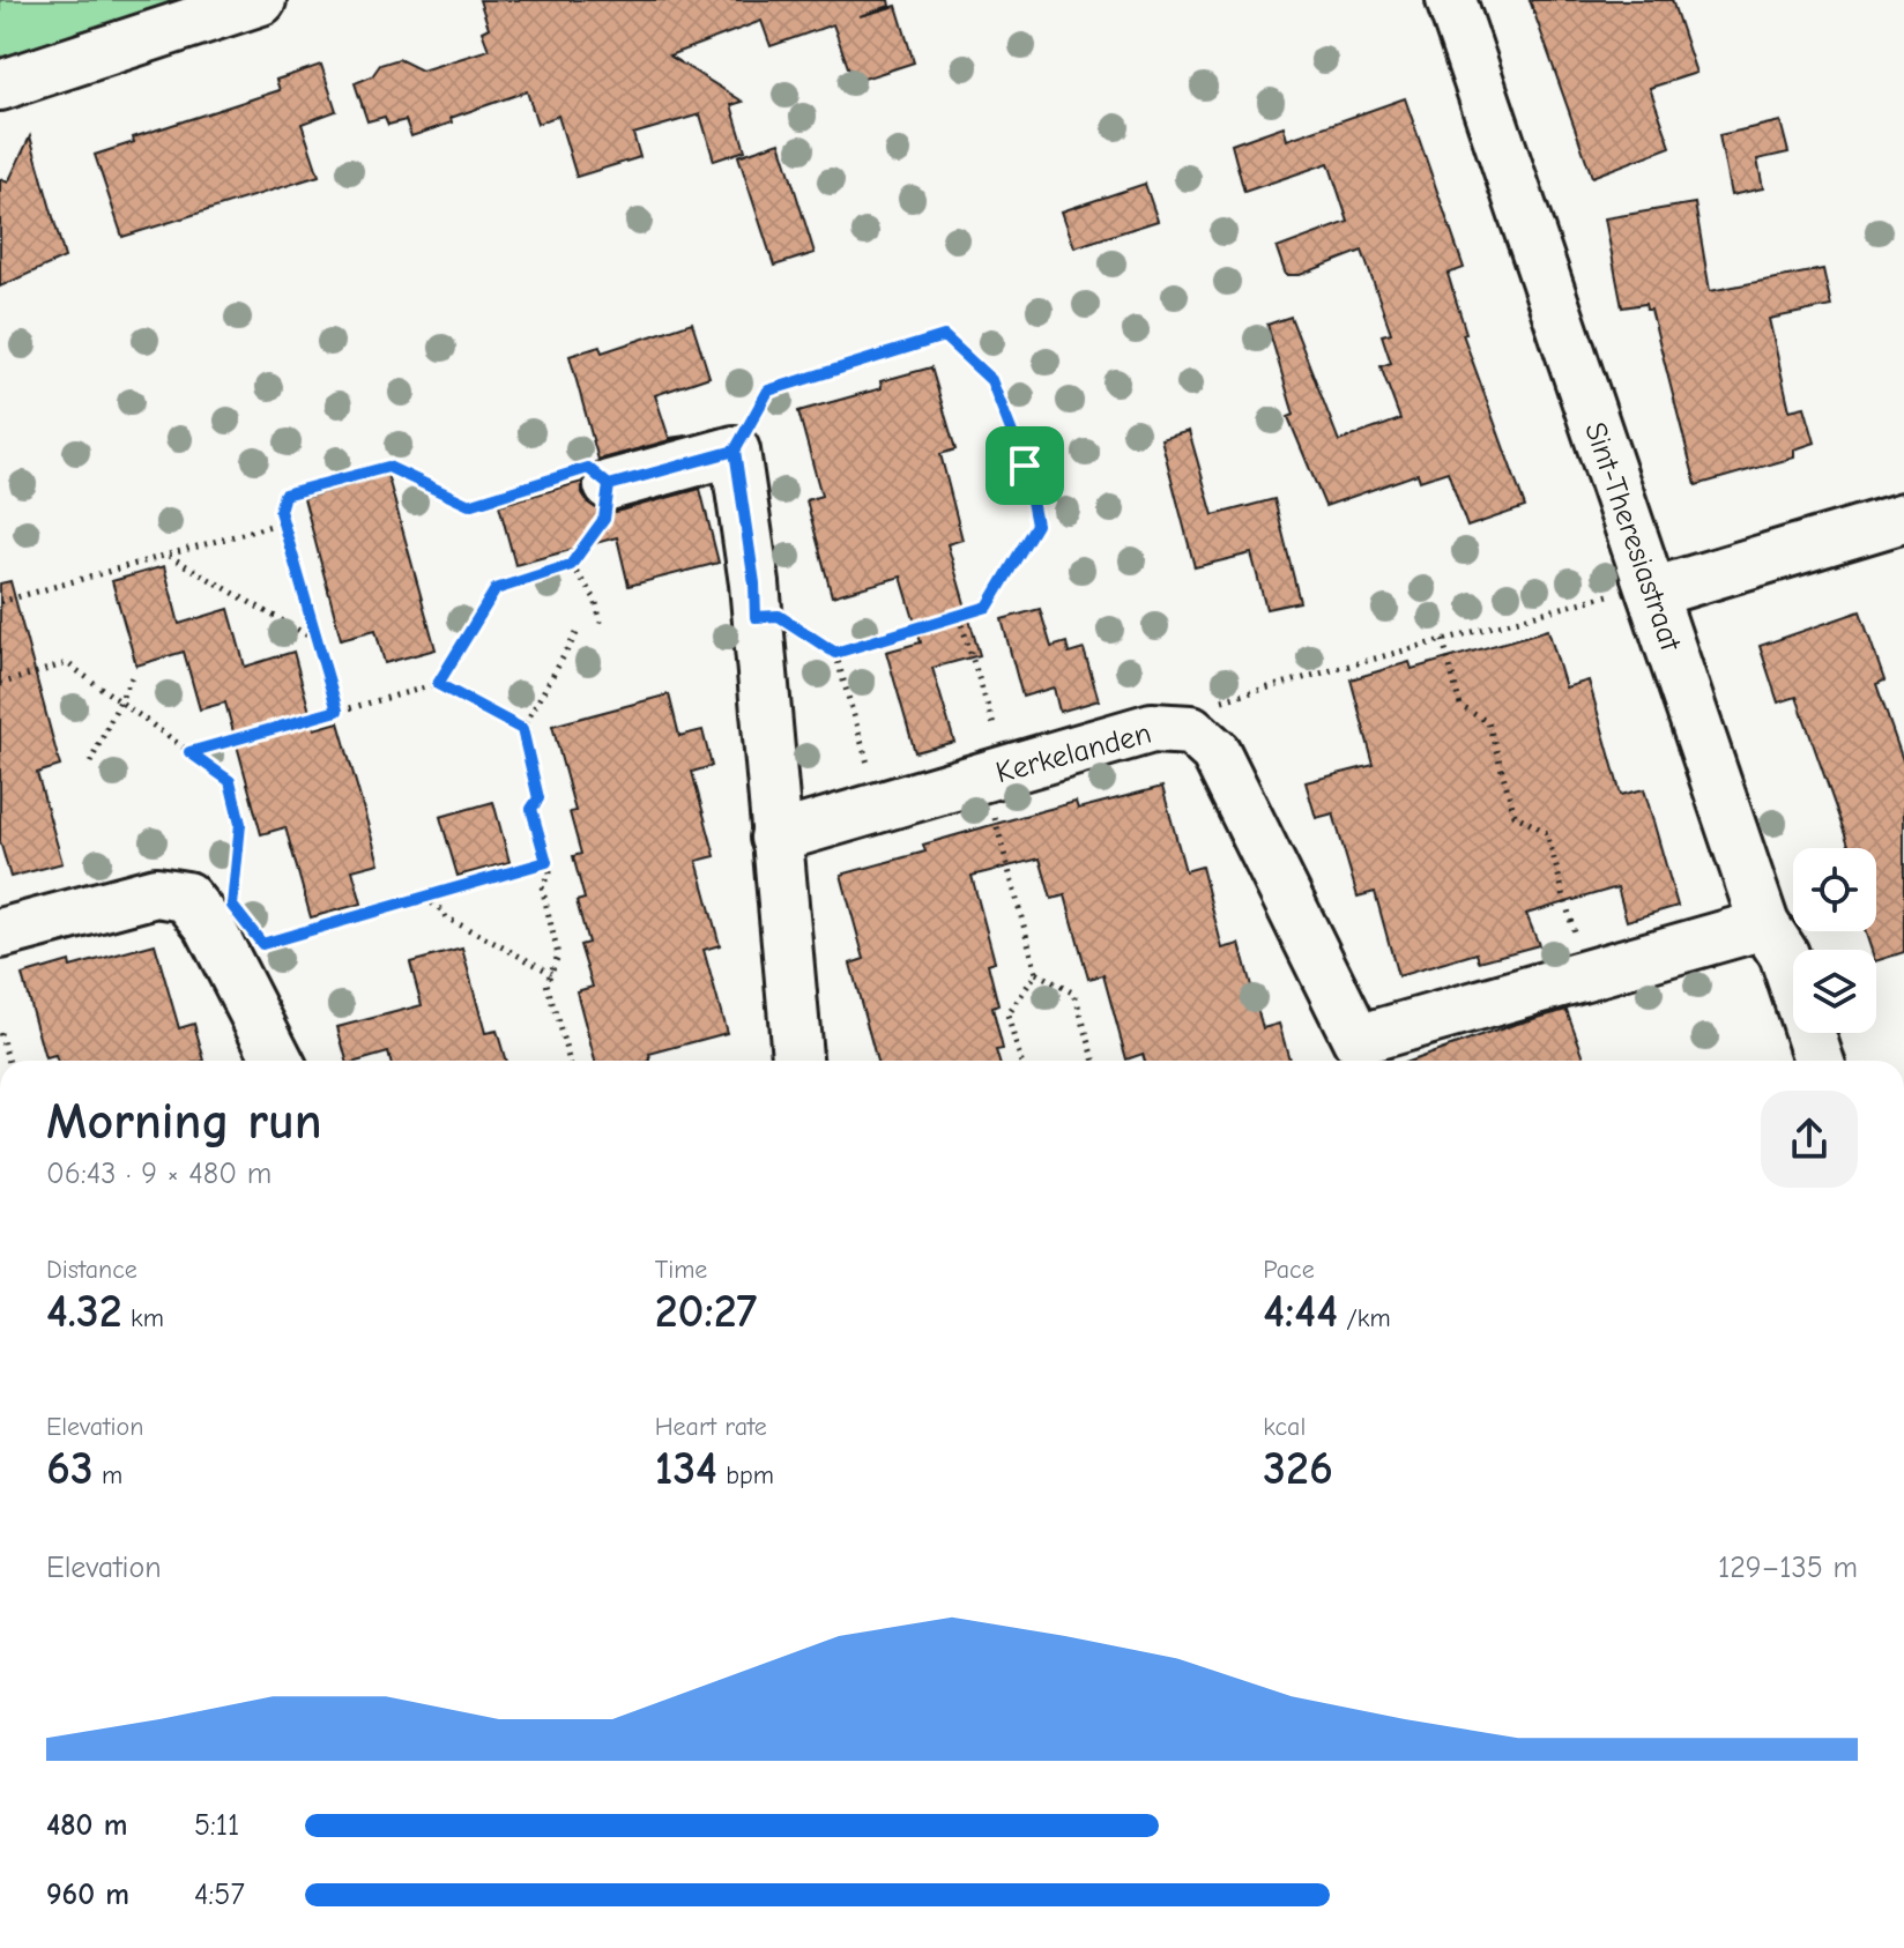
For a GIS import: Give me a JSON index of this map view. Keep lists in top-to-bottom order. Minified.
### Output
{"streets":{"street":["Sint-Theresiastraat","Kerkelanden"]},"crossings":[["Sint-Theresiastraat","Kerkelanden"]],"page":{"heading":["Morning run","06:43 · 9 × 480 m"],"stats":[["Distance","4.32 km"],["Time","20:27"],["Pace","4:44 /km"],["Elevation","63 m"],["Heart rate","134 bpm"],["kcal","326"]],"chart":["Elevation","129–135 m"],"list":[{"name":"480 m","note":"5:11"},{"name":"960 m","note":"4:57"}]}}
